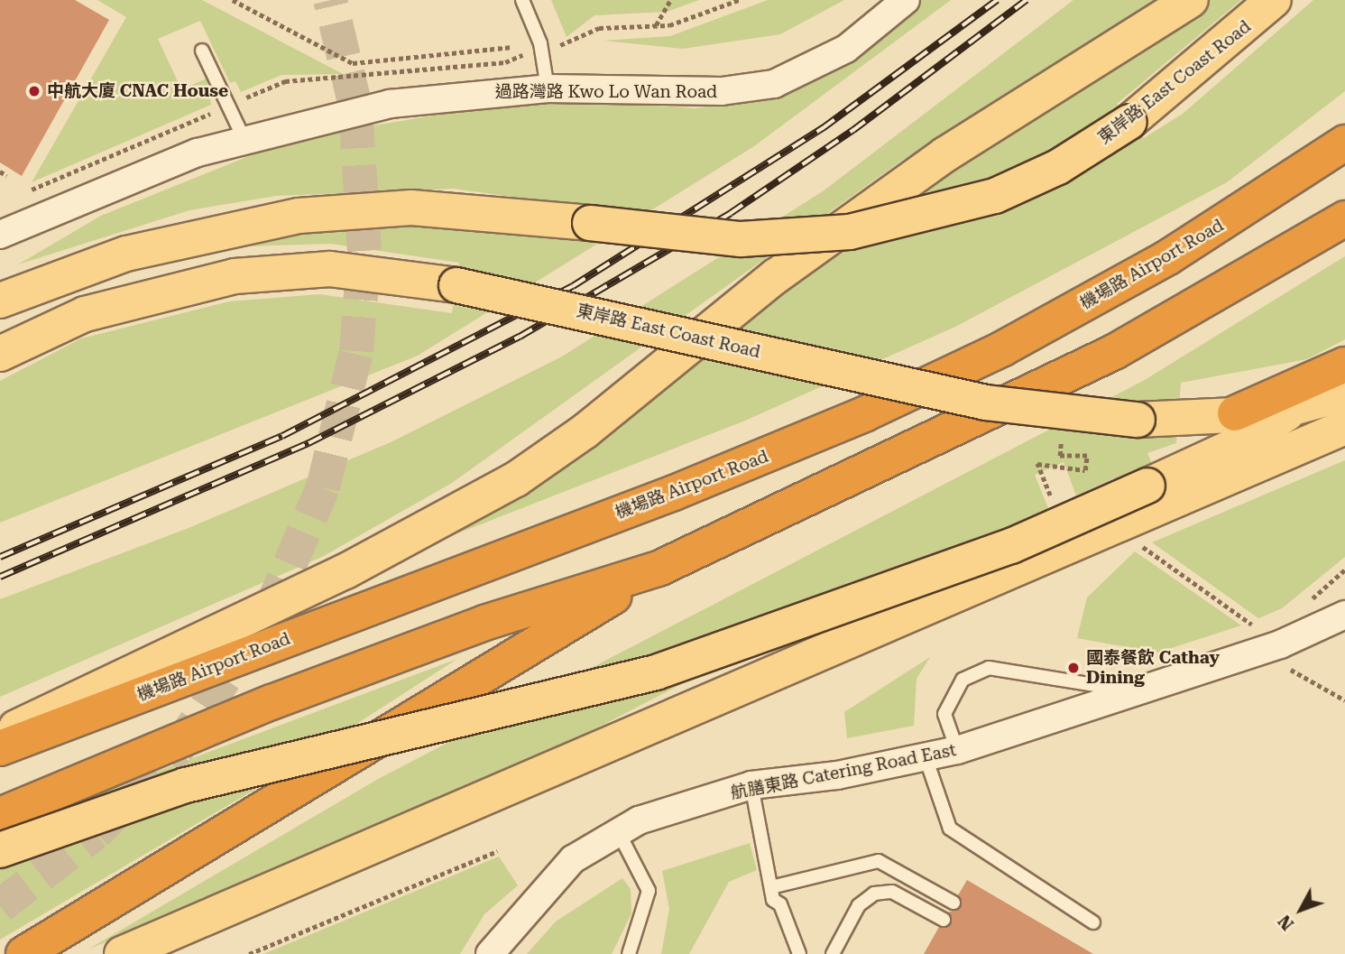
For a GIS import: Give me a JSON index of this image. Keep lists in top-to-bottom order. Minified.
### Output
{"streets":{"highway":["機場路 Airport Road"],"main road":["東岸路 East Coast Road"],"street":["過路灣路 Kwo Lo Wan Road","航膳東路 Catering Road East"]},"places":["中航大廈 CNAC House","國泰餐飲 Cathay Dining"],"north":"bottom left"}
